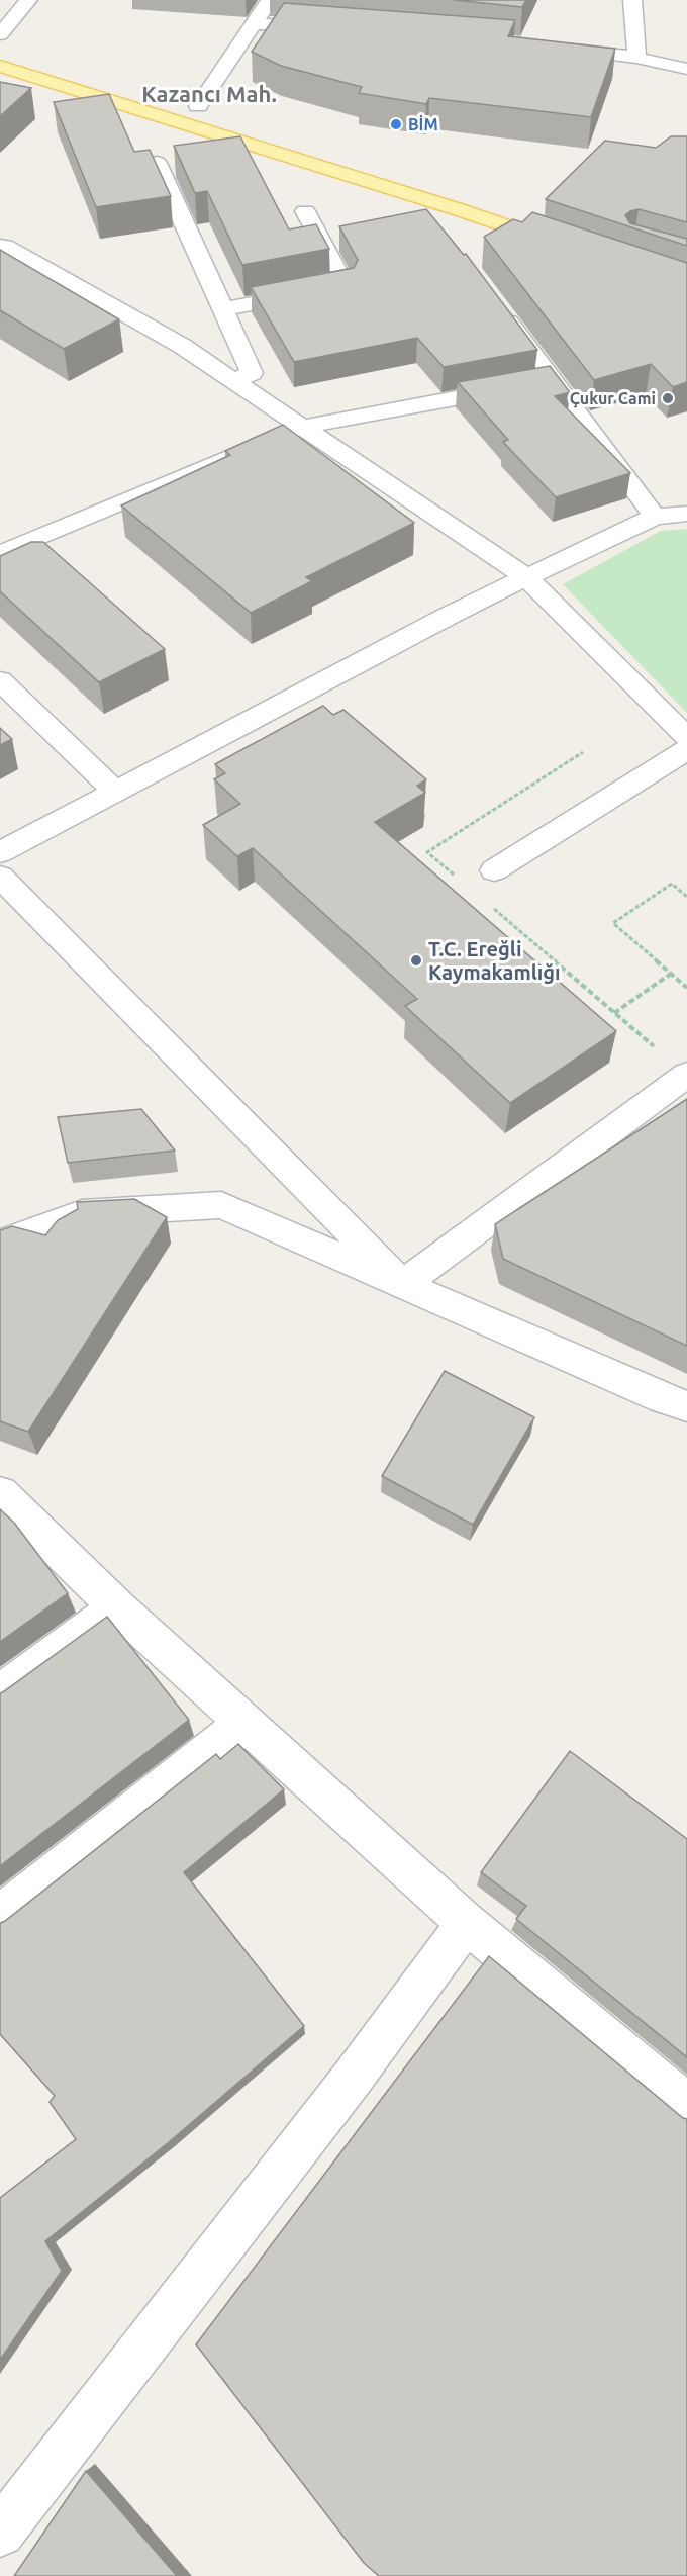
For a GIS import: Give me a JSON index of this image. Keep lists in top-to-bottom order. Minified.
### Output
{"districts":["Kazancı Mah."],"places":["BİM","Çukur Cami","T.C. Ereğli Kaymakamlığı"]}
